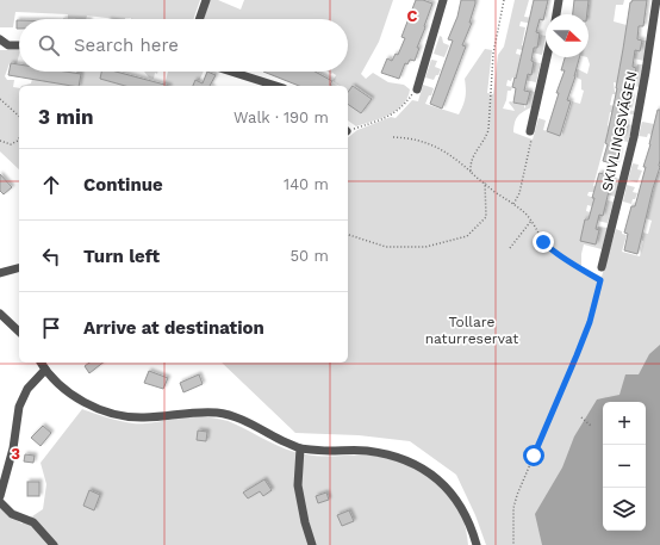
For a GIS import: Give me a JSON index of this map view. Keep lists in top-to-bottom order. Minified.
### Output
{"streets":{"street":["SKIVLINGSVÄGEN"]},"parks":["Tollare naturreservat"],"north":"right","page":{"search":"Search here","heading":["3 min","Walk · 190 m"],"list":[["Continue","140 m"],["Turn left","50 m"],"Arrive at destination"],"map_buttons":["+","−"]},"grid":{"columns":["C"],"rows":["3"]}}
